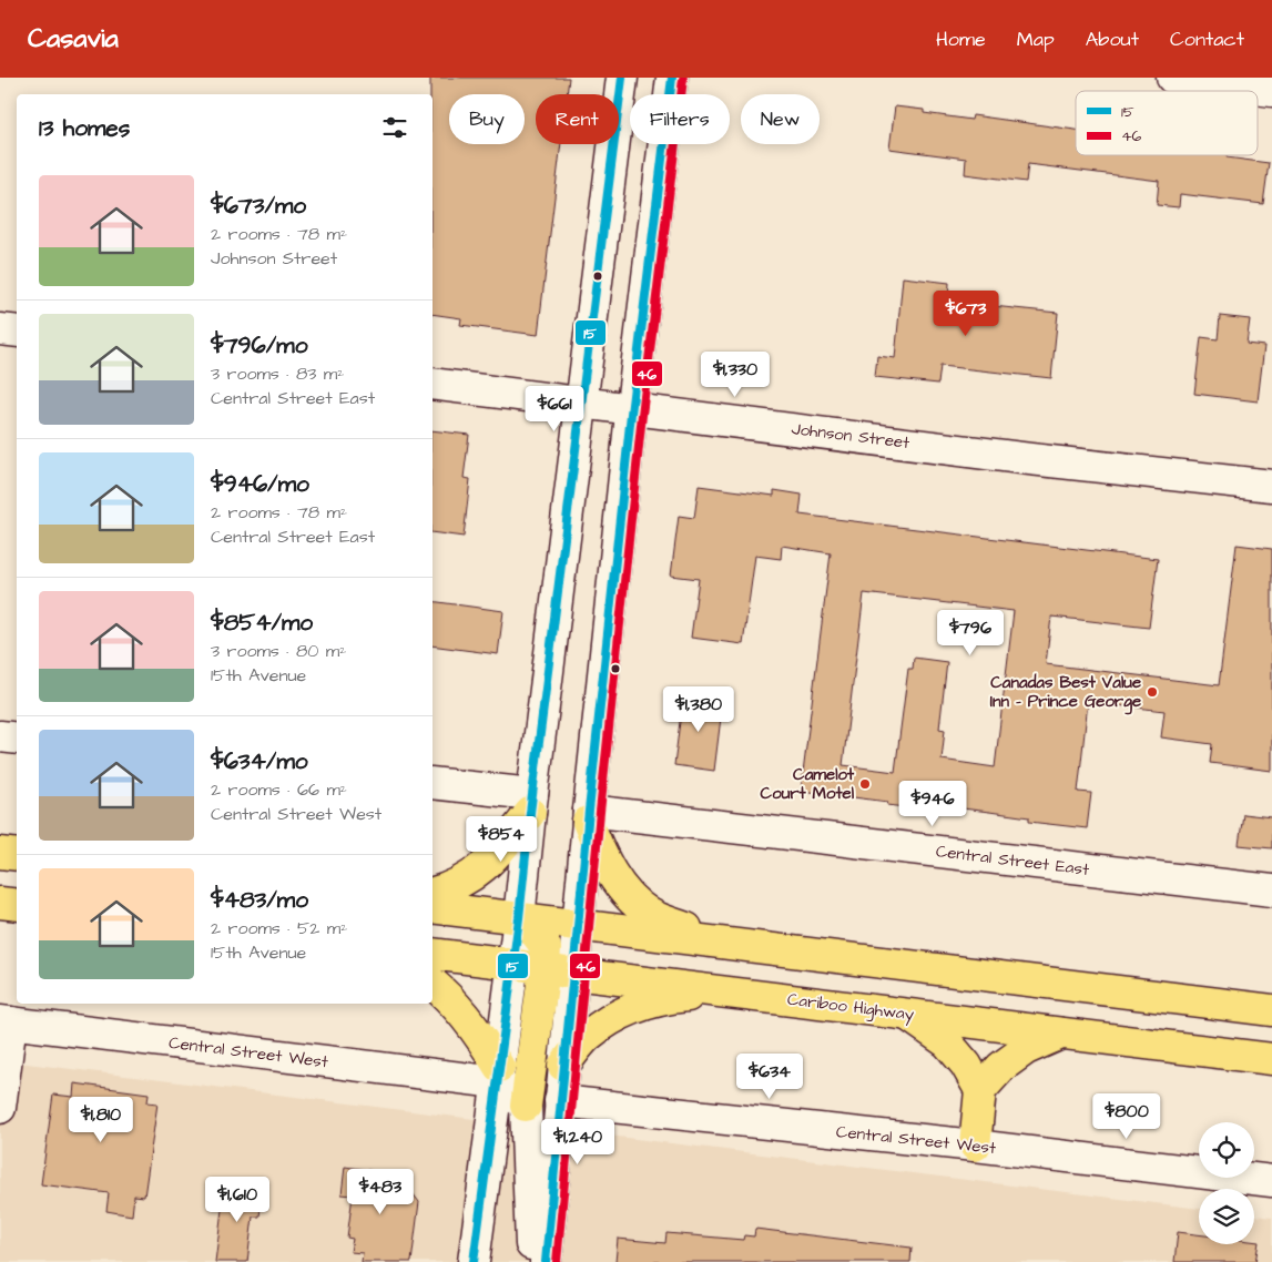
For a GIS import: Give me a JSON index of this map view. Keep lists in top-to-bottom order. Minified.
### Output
{"streets":{"highway":["Cariboo Highway"],"street":["Johnson Street","Central Street East","Central Street West"]},"places":["Canadas Best Value Inn - Prince George","Camelot Court Motel"],"lines":["transit line 15","transit line 46"],"legend":["15","46"],"page":{"header":"Casavia","nav":["Home","Map","About","Contact"],"chip":["Buy","Rent","Filters","New"],"heading":"13 homes","list":[{"name":"$673/mo","note":"2 rooms · 78 m² · Johnson Street"},{"name":"$796/mo","note":"3 rooms · 83 m² · Central Street East"},{"name":"$946/mo","note":"2 rooms · 78 m² · Central Street East"},{"name":"$854/mo","note":"3 rooms · 80 m² · 15th Avenue"},{"name":"$634/mo","note":"2 rooms · 66 m² · Central Street West"},{"name":"$483/mo","note":"2 rooms · 52 m² · 15th Avenue"}],"price":["$673","$1,330","$661","$796","$1,380","$946","$854","$634","$800","$1,810","$1,240","$483","$1,610"]}}
